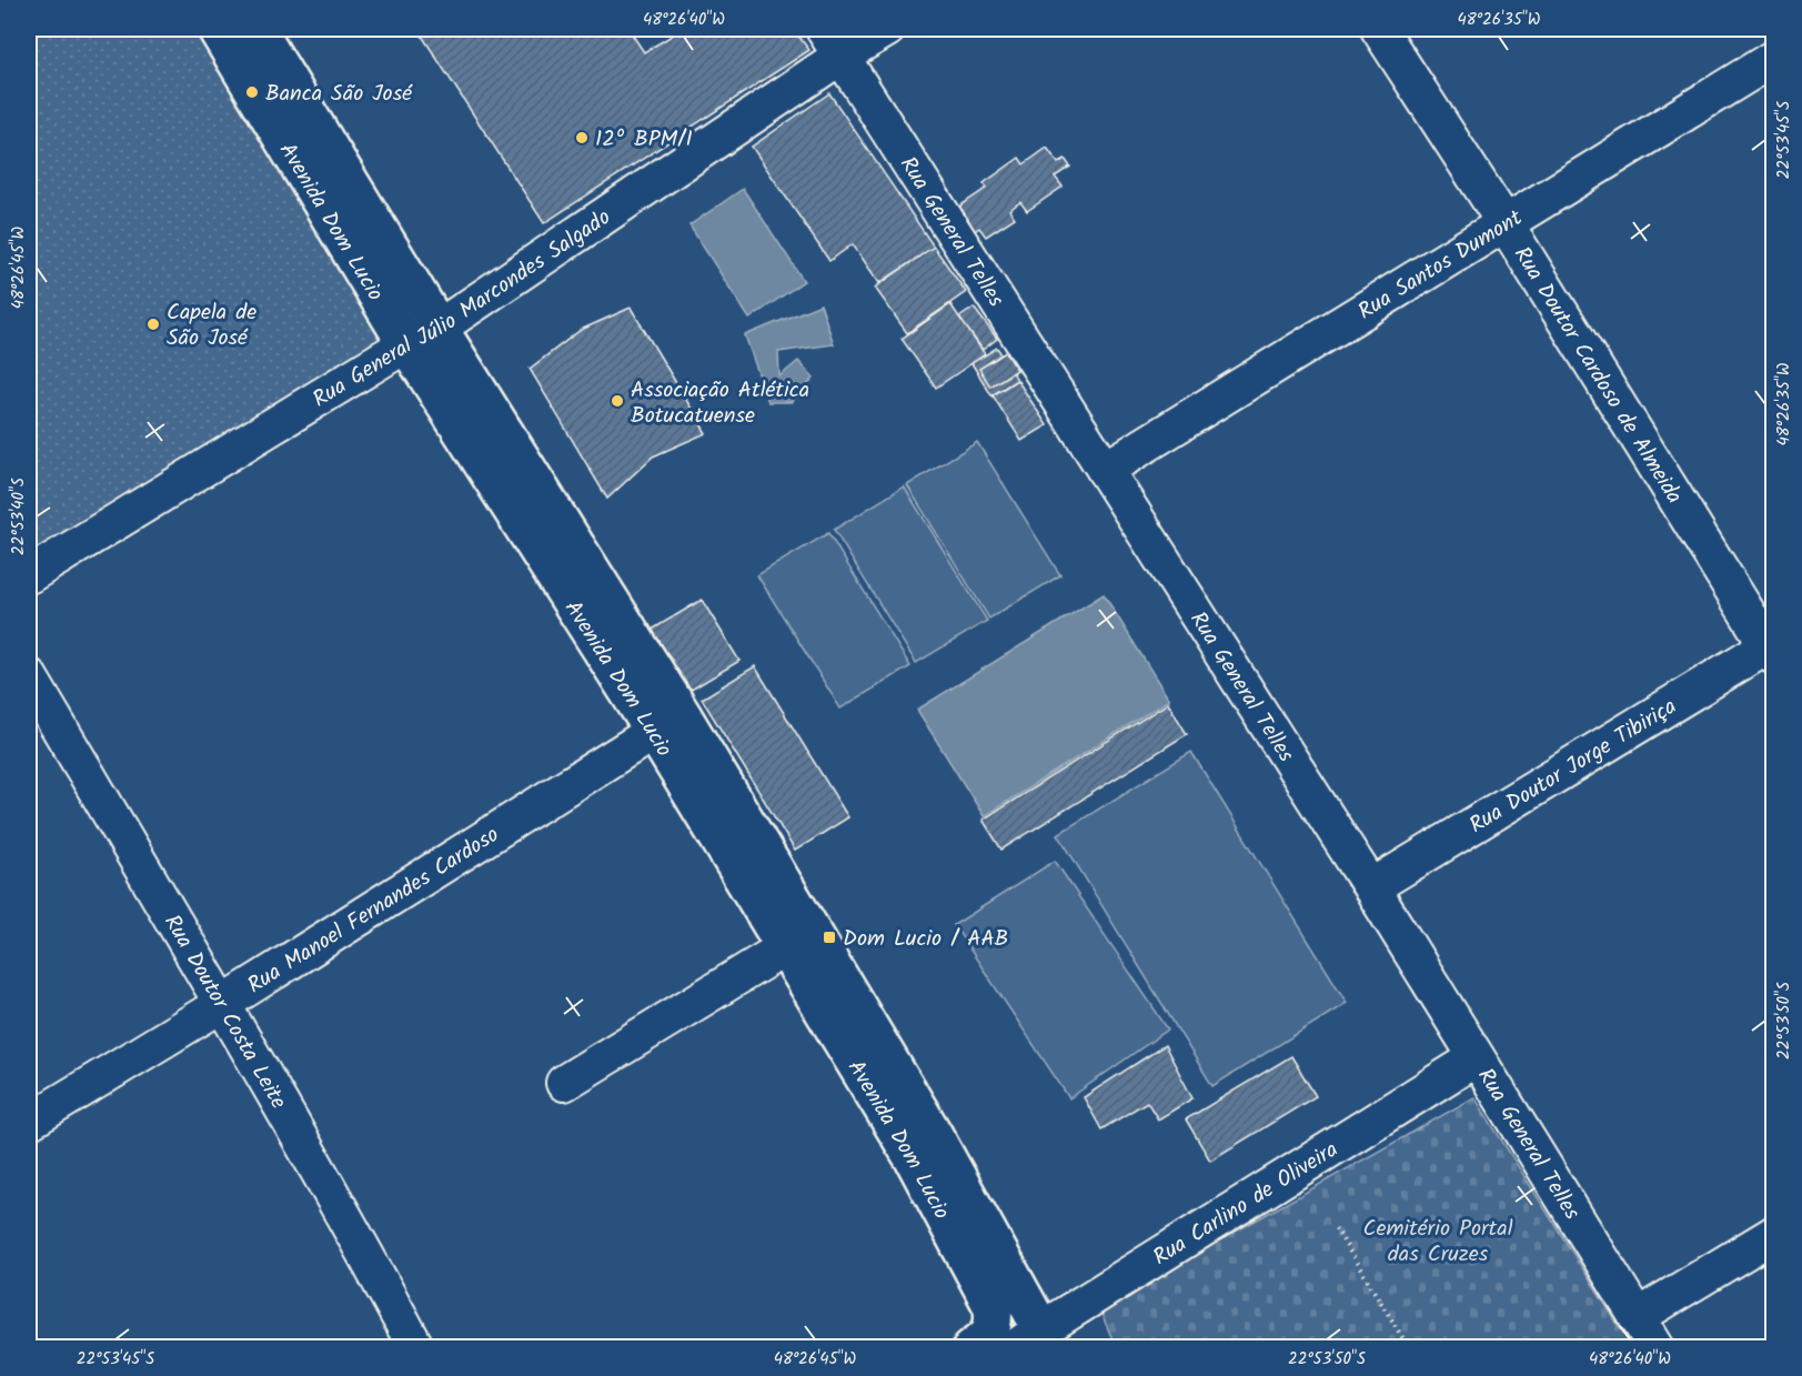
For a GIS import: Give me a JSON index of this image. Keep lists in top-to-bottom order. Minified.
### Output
{"streets":{"main road":["Avenida Dom Lucio"],"street":["Rua General Telles","Rua Santos Dumont","Rua General Júlio Marcondes Salgado","Rua Doutor Cardoso de Almeida","Rua Doutor Jorge Tibiriça","Rua Manoel Fernandes Cardoso","Rua Doutor Costa Leite","Rua Carlino de Oliveira"]},"crossings":[["Avenida Dom Lucio","Rua General Júlio Marcondes Salgado"],["Avenida Dom Lucio","Rua Manoel Fernandes Cardoso"],["Avenida Dom Lucio","Rua Carlino de Oliveira"],["Rua General Telles","Rua Santos Dumont"],["Rua General Telles","Rua General Júlio Marcondes Salgado"],["Rua General Telles","Rua Doutor Jorge Tibiriça"],["Rua General Telles","Rua Carlino de Oliveira"],["Rua Santos Dumont","Rua Doutor Cardoso de Almeida"],["Rua Doutor Cardoso de Almeida","Rua Doutor Jorge Tibiriça"],["Rua Manoel Fernandes Cardoso","Rua Doutor Costa Leite"]],"parks":["Cemitério Portal das Cruzes"],"places":{"other":["Banca São José","12º BPM/I","Capela de São José","Associação Atlética Botucatuense"],"transit":["Dom Lucio / AAB"]},"coordinates":["48°26'40\"W","48°26'35\"W","22°53'45\"S","48°26'45\"W","22°53'40\"S","22°53'50\"S"]}
